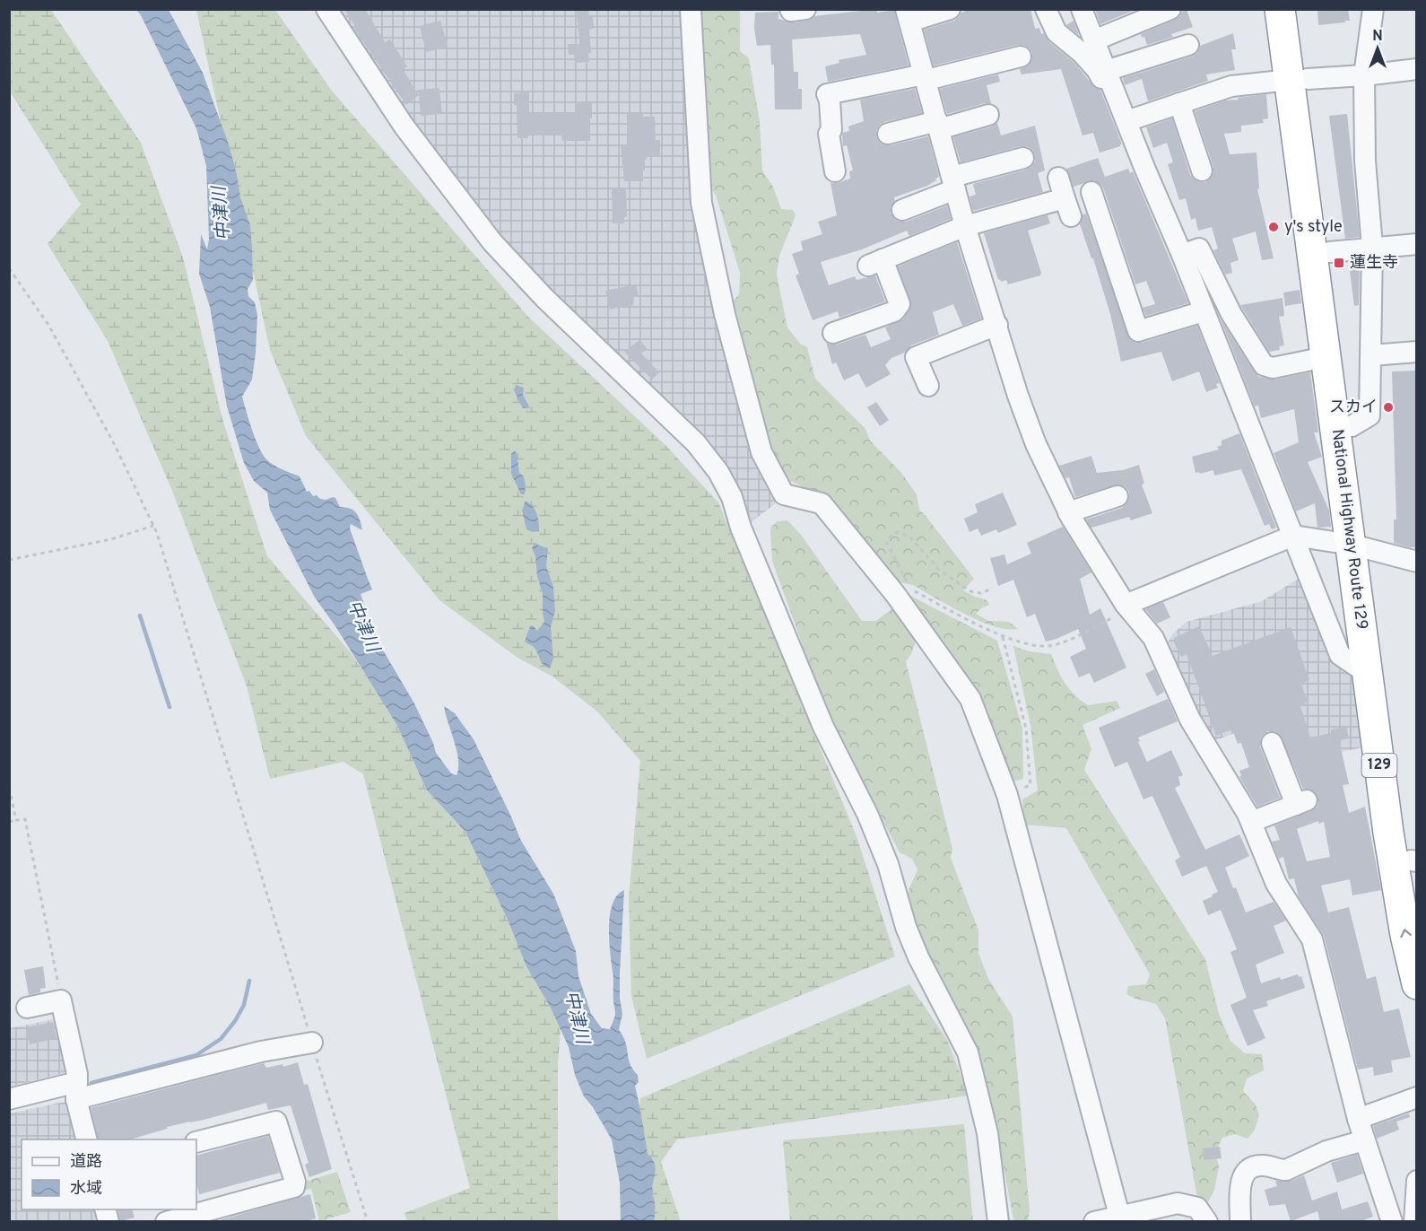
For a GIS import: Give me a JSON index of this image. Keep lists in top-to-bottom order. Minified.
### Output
{"streets":{"highway":["National Highway Route 129","129"]},"water":["中津川"],"places":{"other":["y's style","スカイ"],"transit":["蓮生寺"]},"legend":["道路","水域"],"north":"top"}
